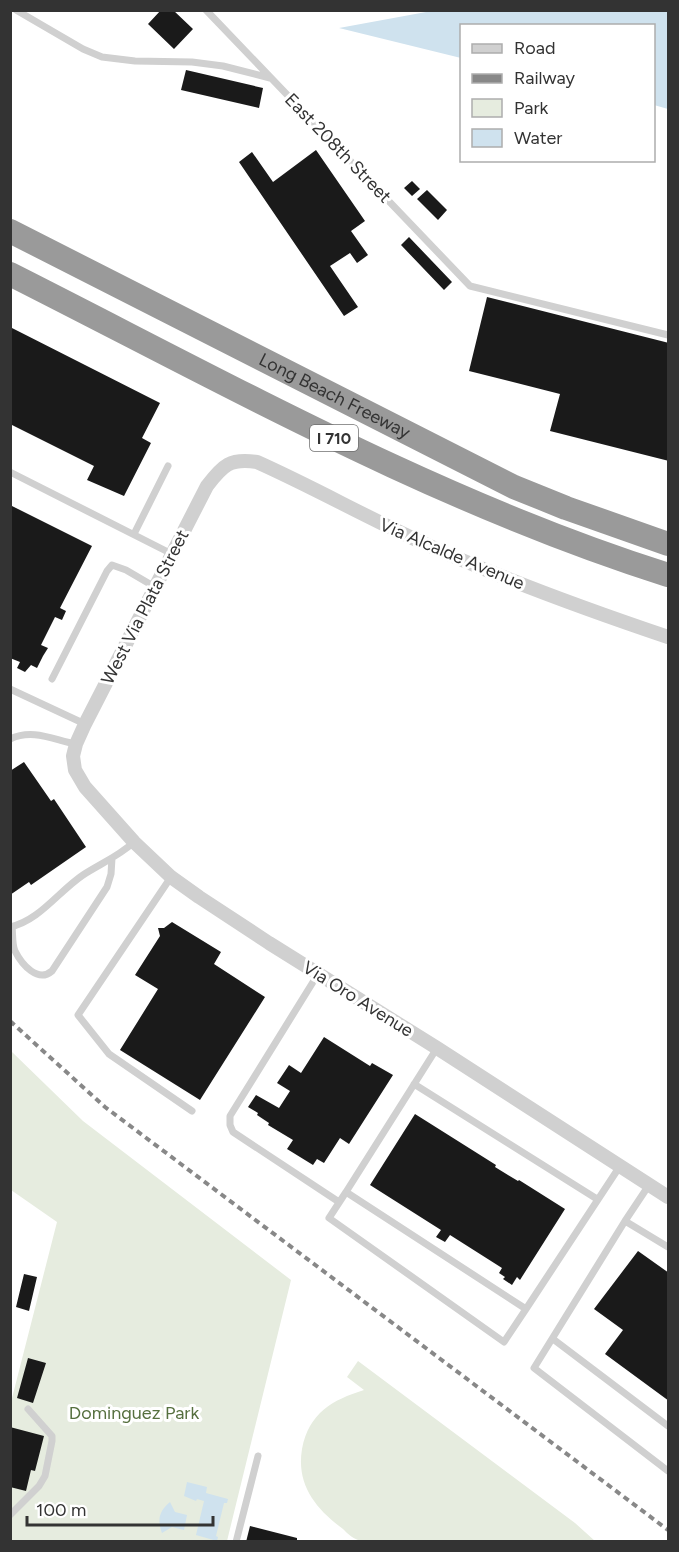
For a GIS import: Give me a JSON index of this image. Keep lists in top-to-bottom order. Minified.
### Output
{"streets":{"highway":["Long Beach Freeway","I 710"],"street":["Via Alcalde Avenue","West Via Plata Street","Via Oro Avenue"],"lane":["East 208th Street"]},"crossings":[["Via Alcalde Avenue","West Via Plata Street"],["West Via Plata Street","Via Oro Avenue"]],"parks":["Dominguez Park"],"legend":["Road","Railway","Park","Water"],"scale_bar":"100 m"}
